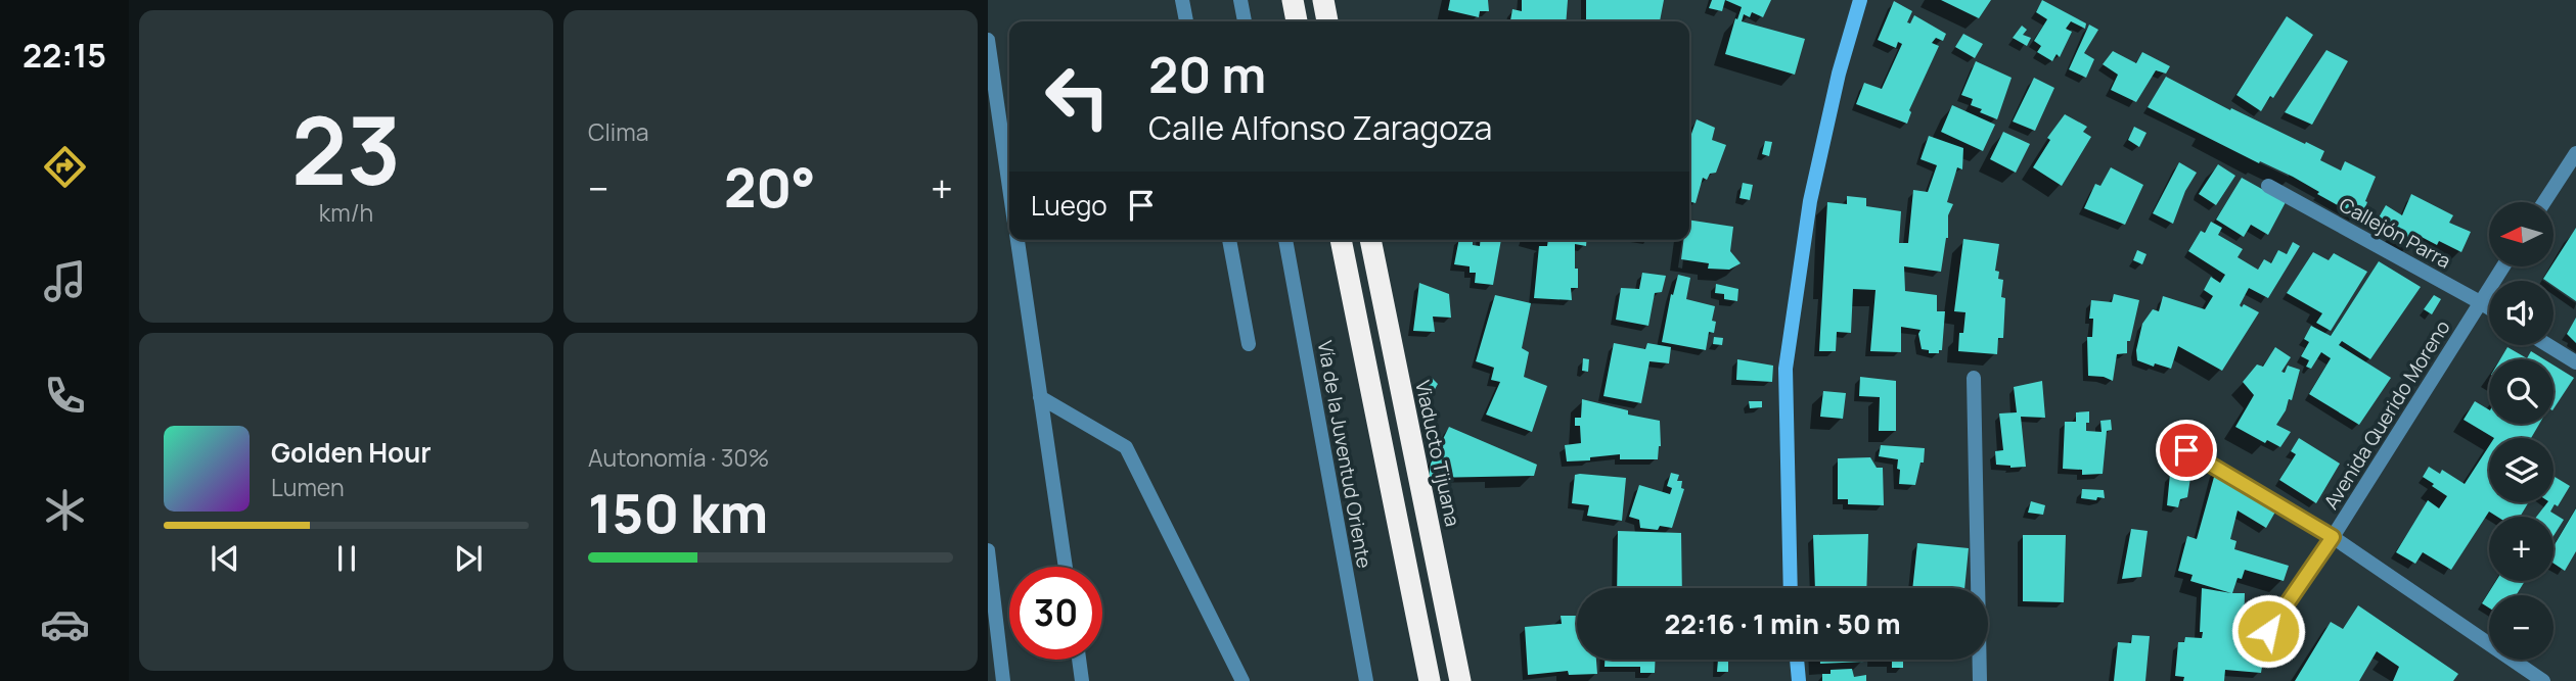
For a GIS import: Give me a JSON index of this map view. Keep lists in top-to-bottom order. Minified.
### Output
{"streets":{"highway":["Viaducto Tijuana"],"street":["Callejón Parra","Avenida Querido Moreno","Vía de la Juventud Oriente"]},"crossings":[["Callejón Parra","Avenida Querido Moreno"]],"north":"left","page":{"tabs":"22:15","tile":[["23","km/h"],"Clima",["Autonomía · 30%","150 km"]],"turn":["20 m","Calle Alfonso Zaragoza"],"heat":["−","20°","+"],"then":"Luego","map_buttons":["+","−"],"song":["Golden Hour","Lumen"],"limit":"30","trip":"22:16 · 1 min · 50 m"}}
